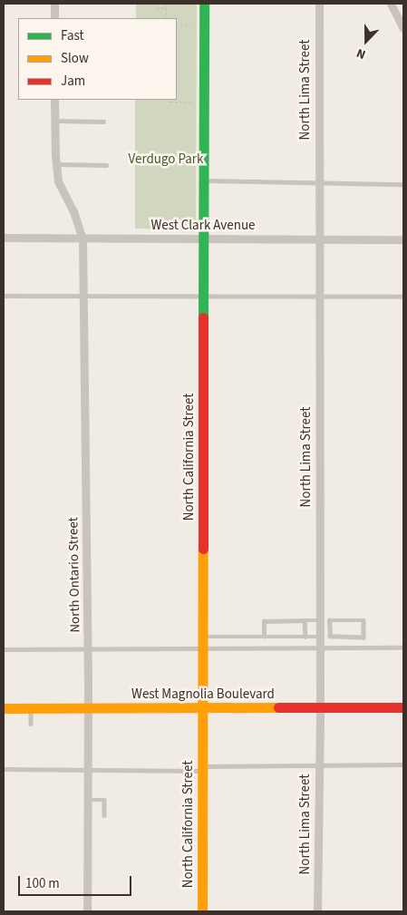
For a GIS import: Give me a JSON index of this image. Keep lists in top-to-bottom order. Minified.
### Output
{"streets":{"street":["North Lima Street","West Clark Avenue","North California Street","North Ontario Street","West Magnolia Boulevard"]},"crossings":[["North Lima Street","West Clark Avenue"],["North Lima Street","West Magnolia Boulevard"],["West Clark Avenue","North California Street"],["West Clark Avenue","North Ontario Street"],["North California Street","West Magnolia Boulevard"],["North Ontario Street","West Magnolia Boulevard"]],"parks":["Verdugo Park"],"legend":["Fast","Slow","Jam"],"scale_bar":"100 m","north":"bottom"}
